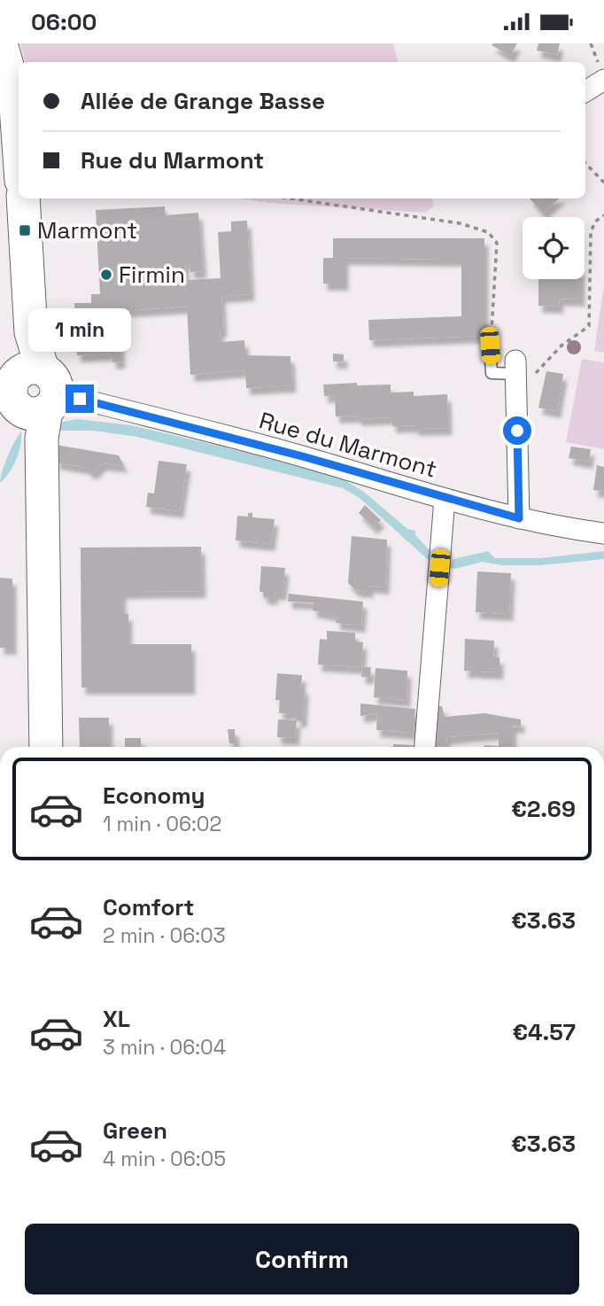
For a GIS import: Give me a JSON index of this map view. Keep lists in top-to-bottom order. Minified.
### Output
{"streets":{"street":["Rue du Marmont"]},"places":{"transit":["Marmont"],"other":["Firmin"]},"page":{"status":"06:00","banner":["Allée de Grange Basse","Rue du Marmont"],"bubble":"1 min","list":[{"name":"Economy","note":"1 min · 06:02","value":"€2.69"},{"name":"Comfort","note":"2 min · 06:03","value":"€3.63"},{"name":"XL","note":"3 min · 06:04","value":"€4.57"},{"name":"Green","note":"4 min · 06:05","value":"€3.63"}],"buttons":"Confirm"}}
